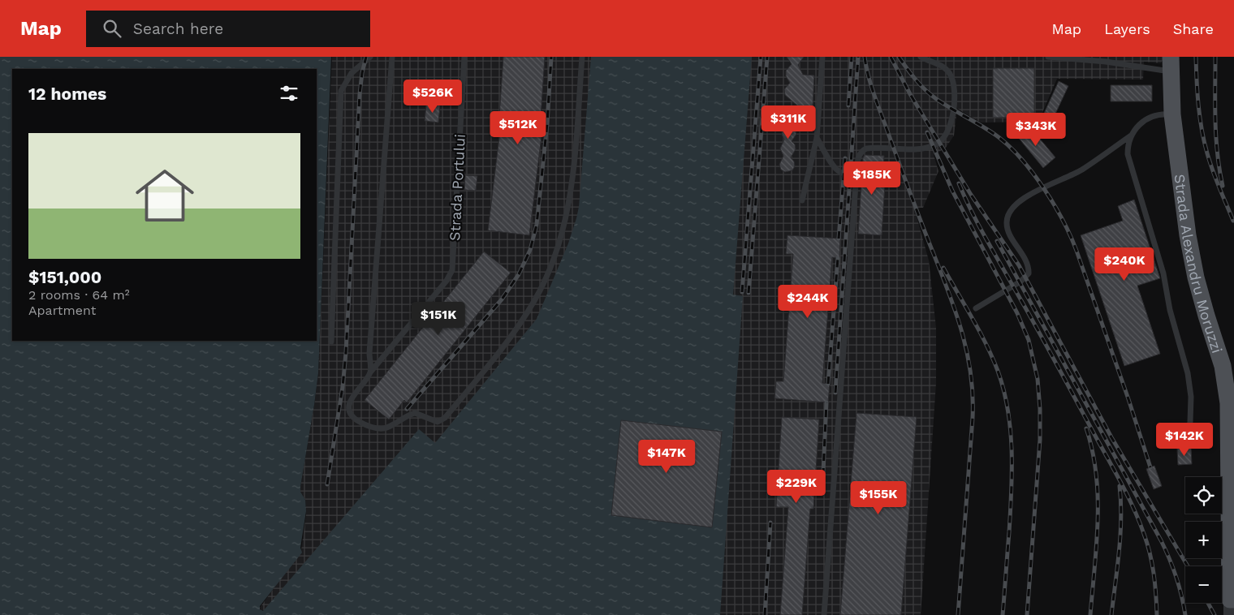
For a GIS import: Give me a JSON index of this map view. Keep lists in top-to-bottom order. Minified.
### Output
{"streets":{"main road":["Strada Alexandru Moruzzi"],"lane":["Strada Portului"]},"page":{"header":"Map","search":"Search here","nav":["Map","Layers","Share"],"heading":"12 homes","price":["$526K","$311K","$512K","$343K","$185K","$240K","$244K","$151K","$142K","$147K","$229K","$155K"],"list":[{"name":"$151,000","note":"2 rooms · 64 m² · Apartment"}],"map_buttons":["+","−"]}}
